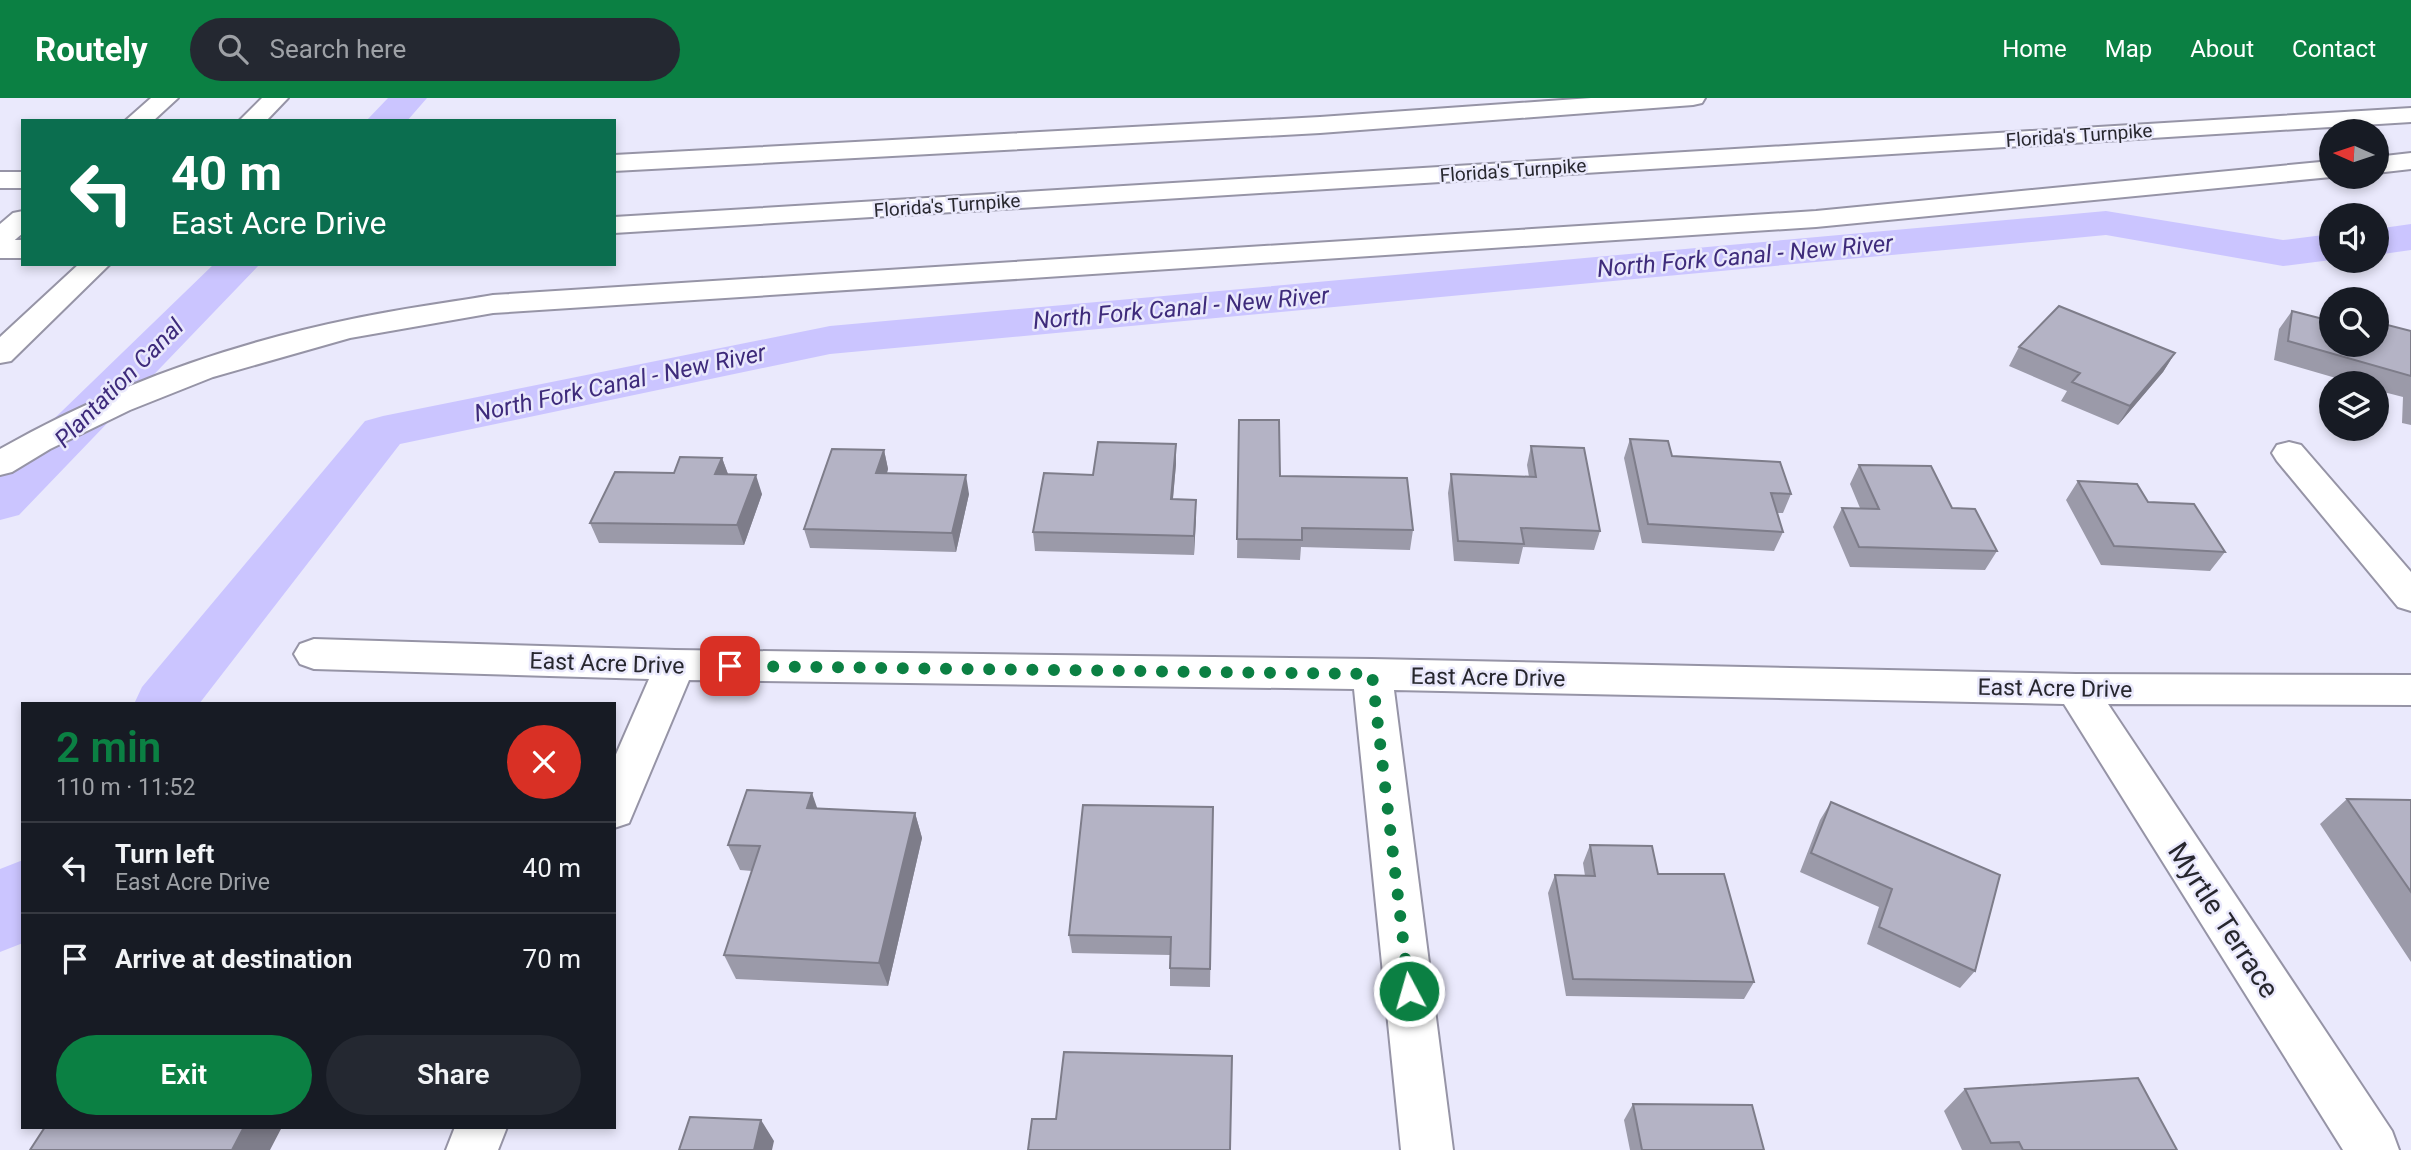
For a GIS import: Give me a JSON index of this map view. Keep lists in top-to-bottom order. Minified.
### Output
{"streets":{"main road":["Florida's Turnpike","East Acre Drive","Myrtle Terrace"]},"crossings":[["East Acre Drive","Myrtle Terrace"]],"water":["North Fork Canal - New River","Plantation Canal"],"north":"left","page":{"header":"Routely","search":"Search here","nav":["Home","Map","About","Contact"],"turn":["40 m","East Acre Drive"],"heading":["2 min","110 m · 11:52"],"list":[{"name":"Turn left","note":"East Acre Drive","value":"40 m"},{"name":"Arrive at destination","value":"70 m"}],"buttons":["Exit","Share"]}}
